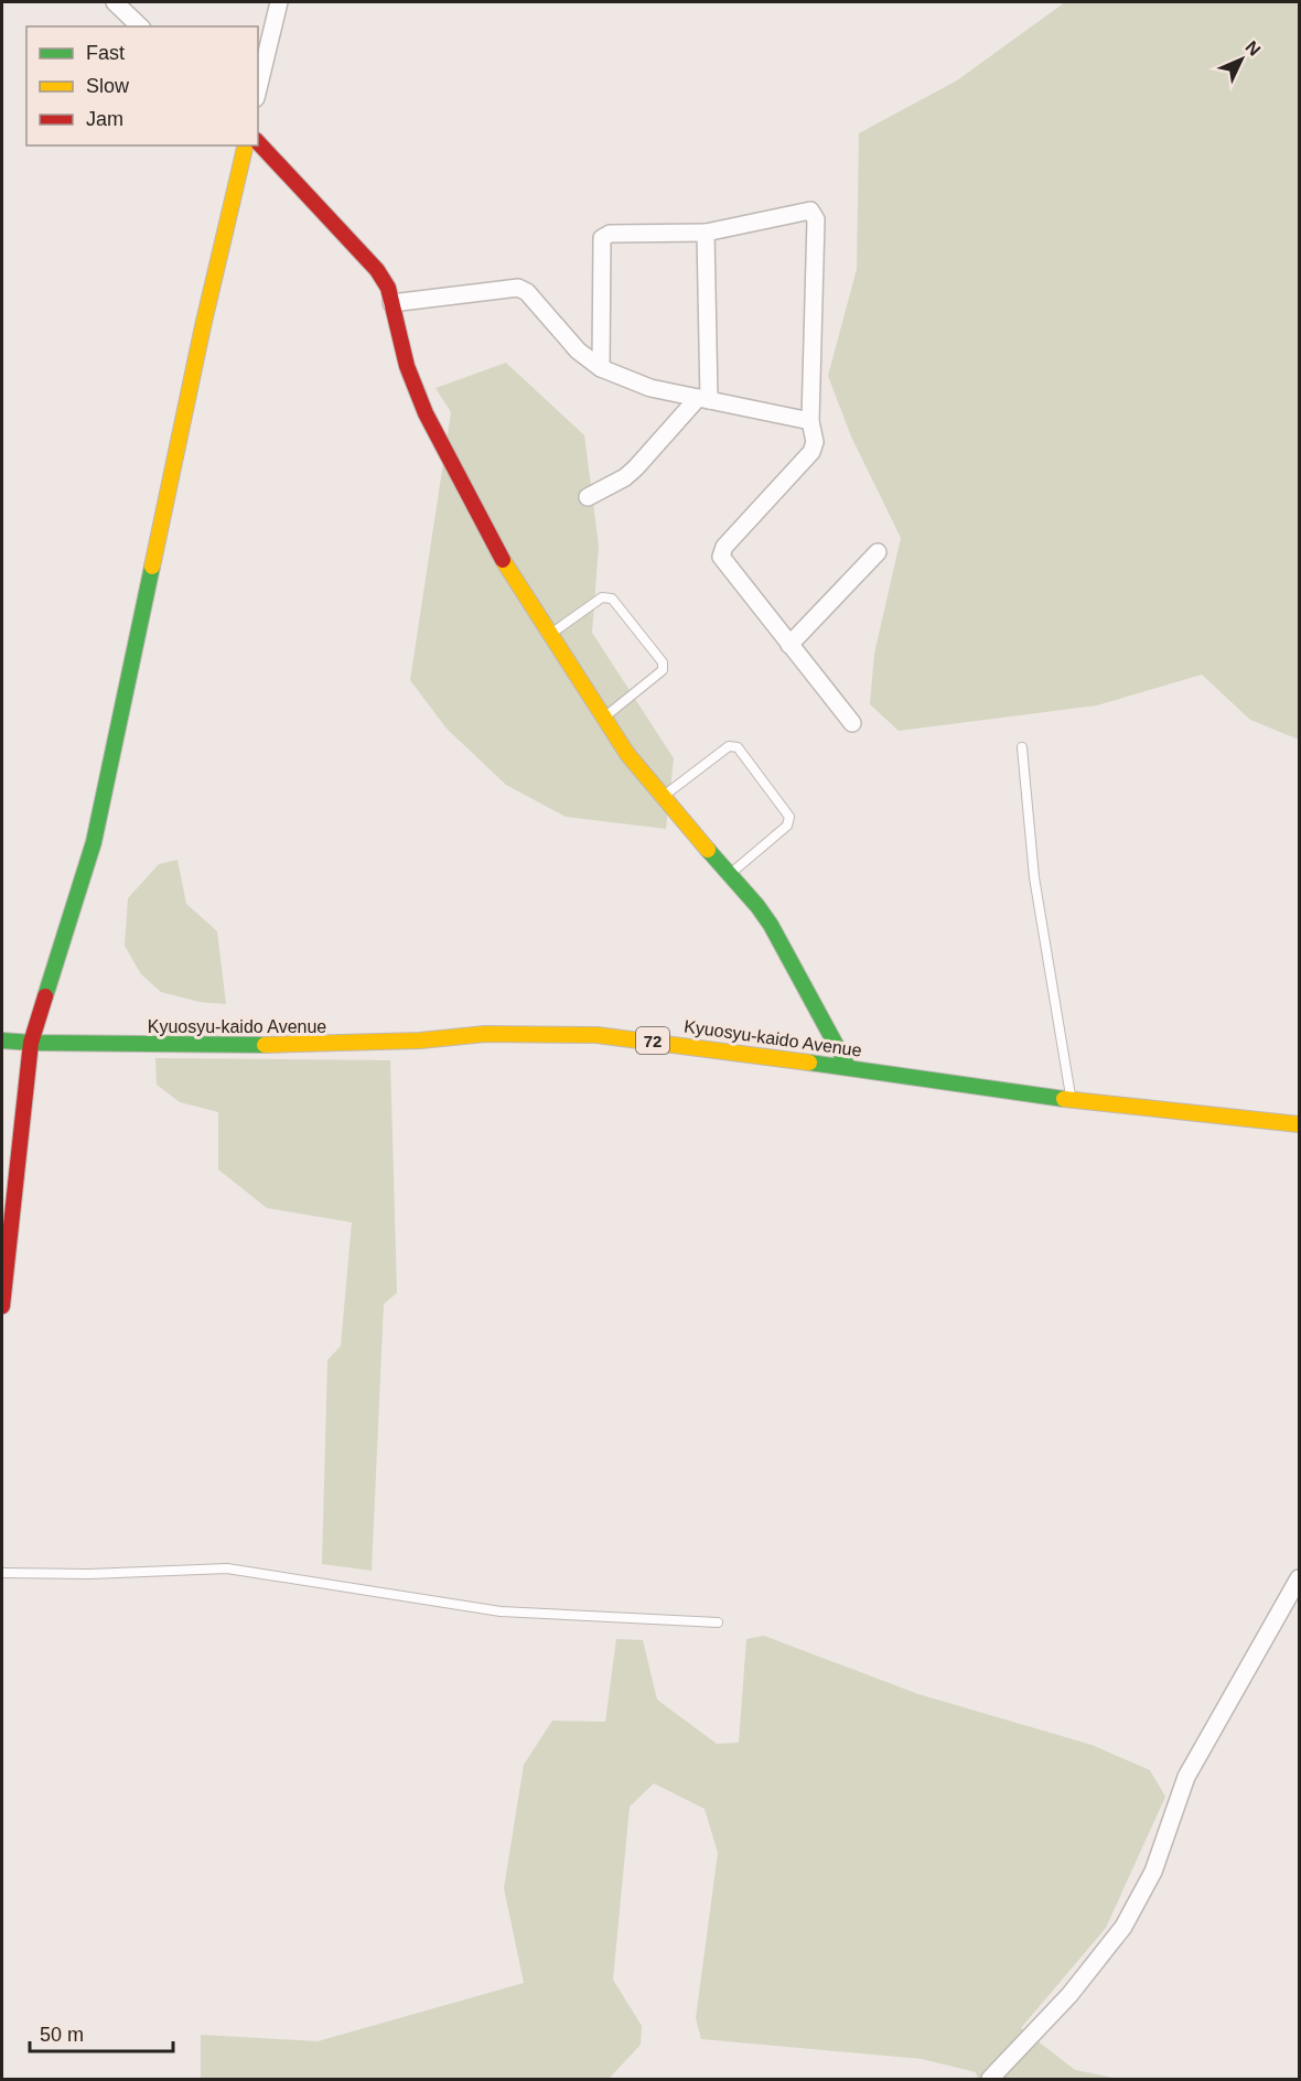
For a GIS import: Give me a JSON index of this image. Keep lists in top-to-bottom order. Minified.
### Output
{"streets":{"street":["Kyuosyu-kaido Avenue","72"]},"legend":["Fast","Slow","Jam"],"scale_bar":"50 m","north":"top right"}
